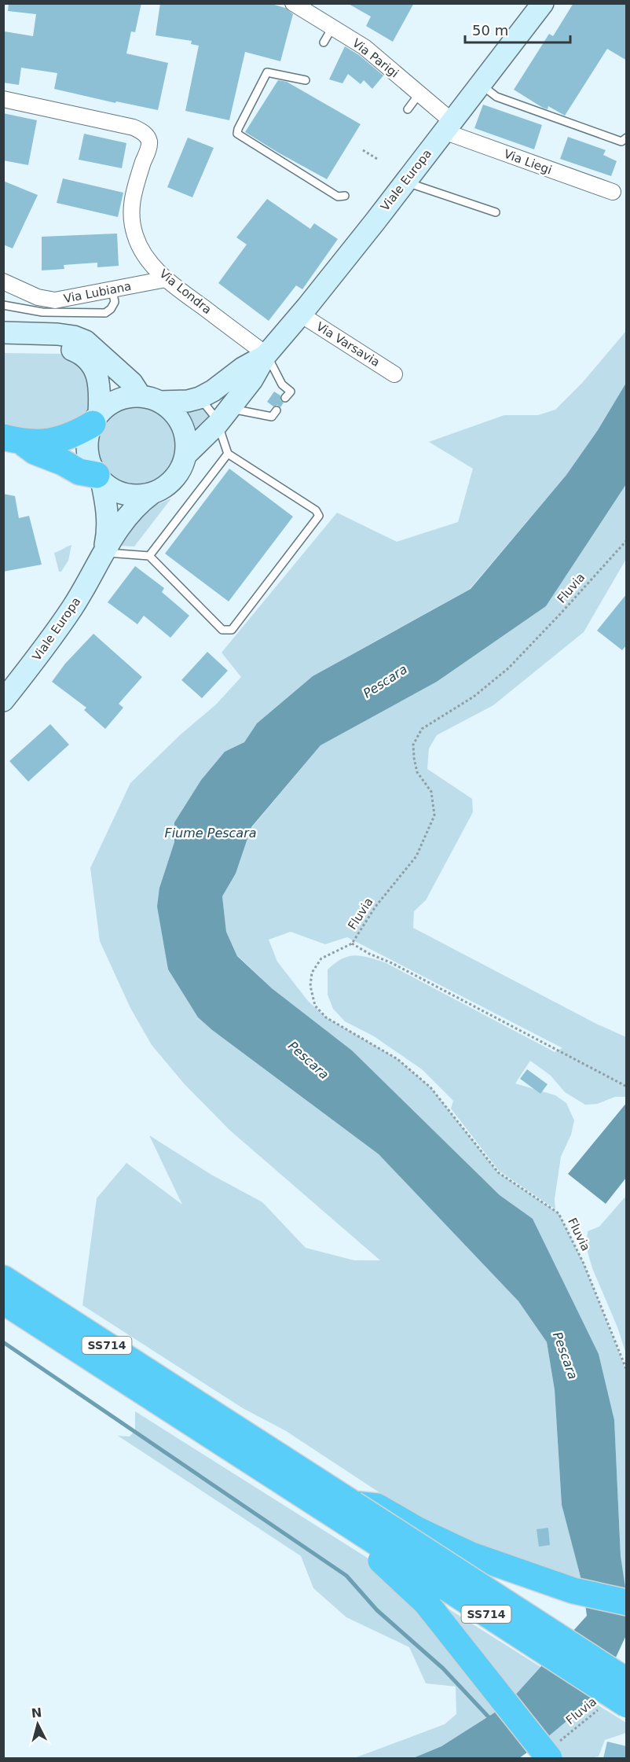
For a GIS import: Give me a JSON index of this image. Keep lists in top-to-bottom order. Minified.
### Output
{"streets":{"highway":["SS714"],"main road":["Viale Europa"],"street":["Via Parigi","Via Liegi","Via Londra","Via Lubiana","Via Varsavia"],"path":["Fluvia"]},"crossings":[["Via Parigi","Via Liegi"],["Via Parigi","Viale Europa"],["Via Liegi","Viale Europa"],["Viale Europa","Via Londra"],["Viale Europa","Via Varsavia"],["Via Londra","Via Lubiana"]],"water":["Pescara","Fiume Pescara"],"scale_bar":"50 m","north":"top"}
